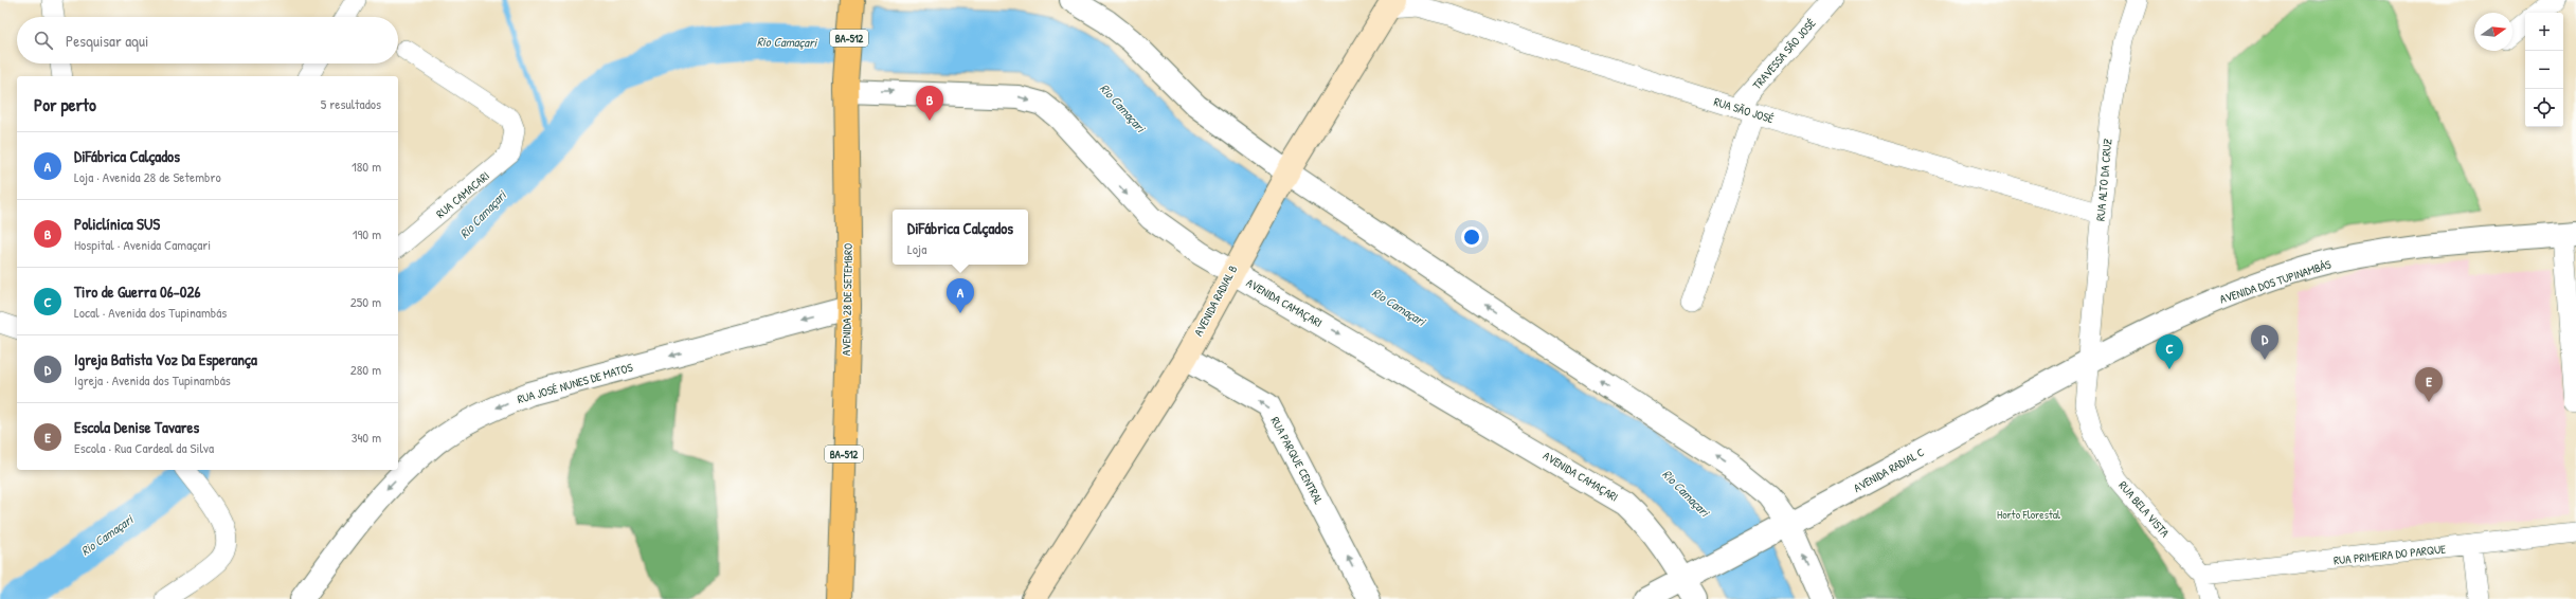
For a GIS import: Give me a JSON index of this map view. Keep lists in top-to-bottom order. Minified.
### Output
{"streets":{"main road":["BA-512","AVENIDA 28 DE SETEMBRO","AVENIDA RADIAL B"],"street":["TRAVESSA SÃO JOSÉ","RUA SÃO JOSÉ","RUA ALTO DA CRUZ","RUA CAMACARI","AVENIDA DOS TUPINAMBÁS","AVENIDA CAMAÇARI","RUA JOSÉ NUNES DE MATOS","RUA PARQUE CENTRAL","AVENIDA RADIAL C","RUA BELA VISTA","RUA PRIMEIRA DO PARQUE"]},"crossings":[["TRAVESSA SÃO JOSÉ","RUA SÃO JOSÉ"],["RUA SÃO JOSÉ","RUA ALTO DA CRUZ"],["RUA SÃO JOSÉ","AVENIDA RADIAL B"],["RUA ALTO DA CRUZ","AVENIDA DOS TUPINAMBÁS"],["RUA ALTO DA CRUZ","AVENIDA RADIAL C"],["RUA ALTO DA CRUZ","RUA BELA VISTA"],["AVENIDA DOS TUPINAMBÁS","AVENIDA RADIAL C"],["AVENIDA DOS TUPINAMBÁS","RUA BELA VISTA"],["AVENIDA 28 DE SETEMBRO","AVENIDA CAMAÇARI"],["AVENIDA 28 DE SETEMBRO","RUA JOSÉ NUNES DE MATOS"],["AVENIDA RADIAL B","AVENIDA CAMAÇARI"],["AVENIDA RADIAL B","RUA PARQUE CENTRAL"],["AVENIDA CAMAÇARI","AVENIDA RADIAL C"],["AVENIDA RADIAL C","RUA BELA VISTA"],["RUA BELA VISTA","RUA PRIMEIRA DO PARQUE"]],"one_way":["RUA JOSÉ NUNES DE MATOS"],"water":["Rio Camaçari"],"parks":["Horto Florestal"],"north":"right","page":{"map_buttons":["+","−"],"search":"Pesquisar aqui","heading":["Por perto","5 resultados"],"pins":["B","A","D","C","E"],"list":[{"mark":"A","name":"DiFábrica Calçados","note":"Loja · Avenida 28 de Setembro","value":"180 m"},{"mark":"B","name":"Policlínica SUS","note":"Hospital · Avenida Camaçari","value":"190 m"},{"mark":"C","name":"Tiro de Guerra 06-026","note":"Local · Avenida dos Tupinambás","value":"250 m"},{"mark":"D","name":"Igreja Batista Voz Da Esperança","note":"Igreja · Avenida dos Tupinambás","value":"280 m"},{"mark":"E","name":"Escola Denise Tavares","note":"Escola · Rua Cardeal da Silva","value":"340 m"}],"popup":["DiFábrica Calçados","Loja"]}}
